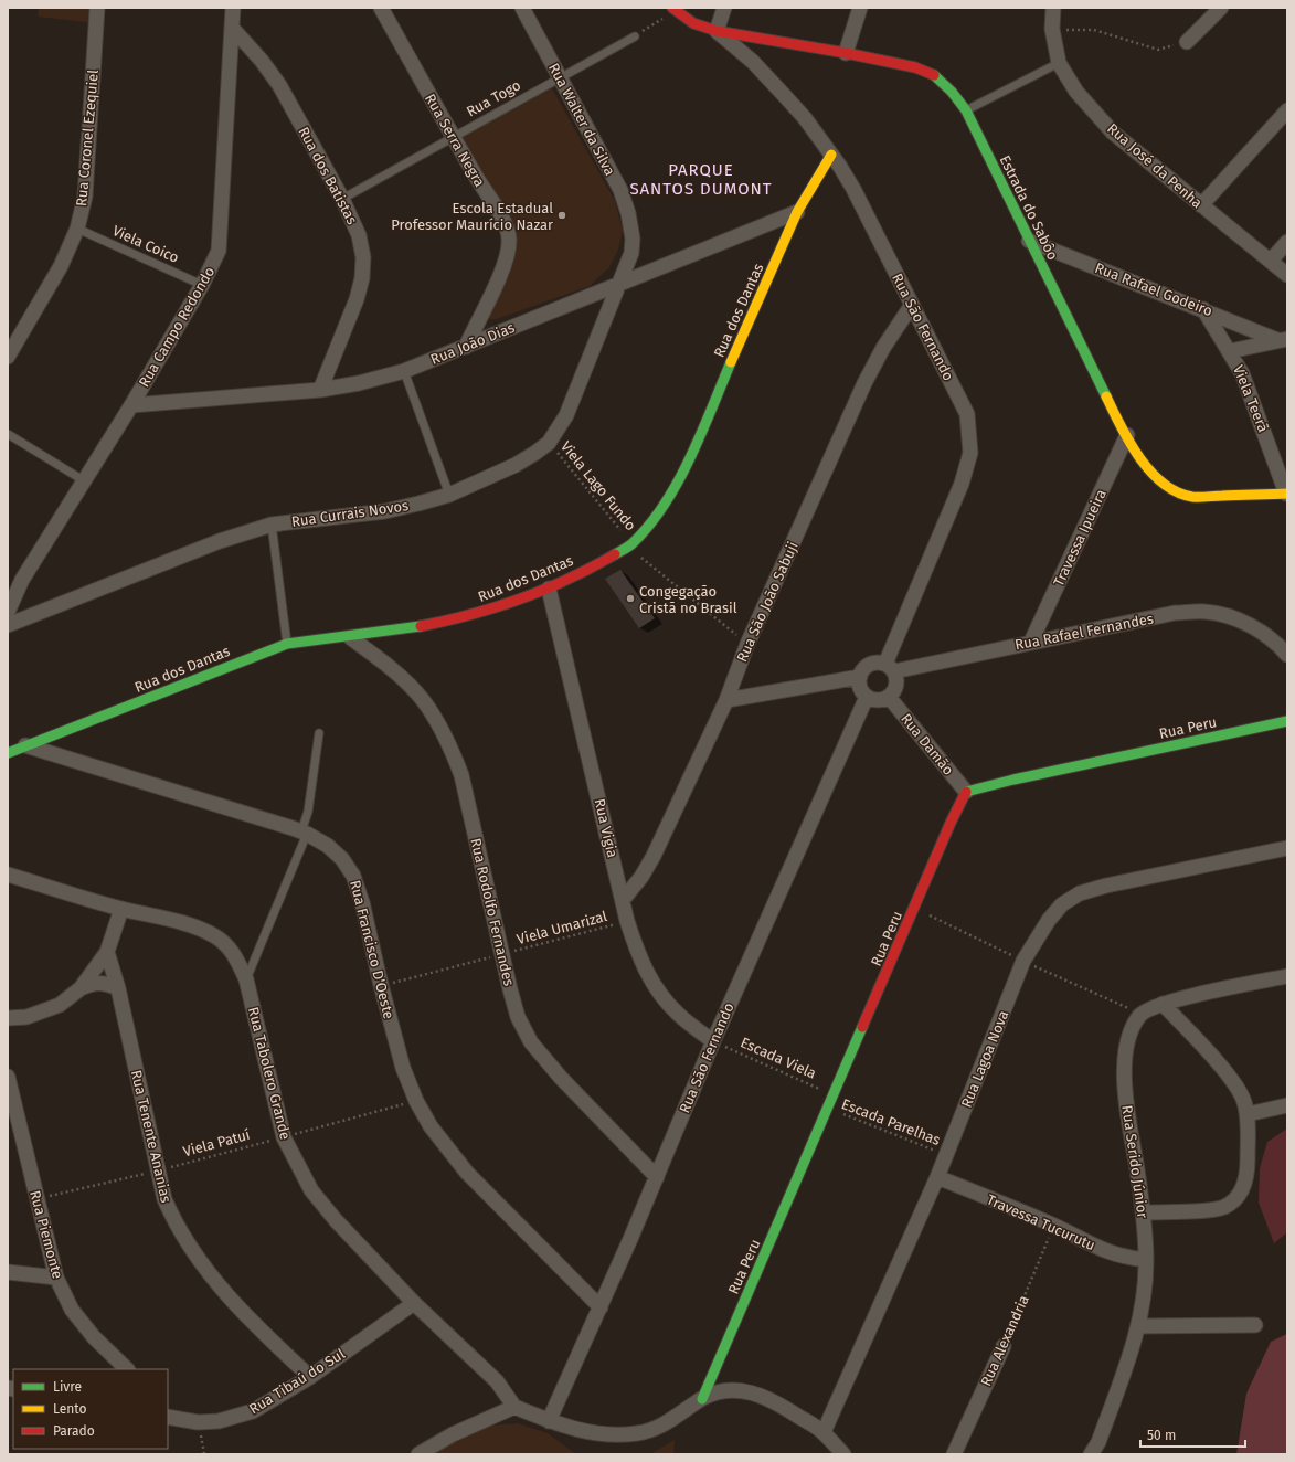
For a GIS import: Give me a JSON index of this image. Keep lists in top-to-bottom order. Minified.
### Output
{"streets":{"street":["Rua Walter da Silva","Rua Coronel Ezequiel","Rua Serra Negra","Rua José da Penha","Rua dos Batistas","Estrada do Sabôo","Rua Rafael Godeiro","Rua dos Dantas","Rua Campo Redondo","Rua São Fernando","Rua João Dias","Viela Teerã","Rua Currais Novos","Travessa Ipueira","Rua São João Sabuji","Rua Rafael Fernandes","Rua Peru","Rua Damão","Rua Vigia","Rua Rodolfo Fernandes","Rua Francisco D'Oeste","Rua Lagoa Nova","Rua Tabolero Grande","Rua Tenente Ananias","Rua Serido Júnior","Travessa Tucurutu","Rua Piemonte","Rua Alexandria","Rua Tibaú do Sul"],"lane":["Rua Togo","Viela Coico"],"path":["Viela Lago Fundo","Viela Umarizal","Escada Viela","Escada Parelhas","Viela Patuí"]},"crossings":[["Rua Togo","Rua Walter da Silva"],["Rua Togo","Rua Serra Negra"],["Rua Togo","Rua dos Batistas"],["Rua Walter da Silva","Rua João Dias"],["Rua Walter da Silva","Rua Currais Novos"],["Rua Coronel Ezequiel","Viela Coico"],["Rua Serra Negra","Rua João Dias"],["Rua dos Batistas","Rua Campo Redondo"],["Rua dos Batistas","Rua João Dias"],["Estrada do Sabôo","Rua Rafael Godeiro"],["Estrada do Sabôo","Rua São Fernando"],["Estrada do Sabôo","Viela Teerã"],["Estrada do Sabôo","Travessa Ipueira"],["Viela Coico","Rua Campo Redondo"],["Rua Rafael Godeiro","Viela Teerã"],["Rua dos Dantas","Rua São Fernando"],["Rua dos Dantas","Rua João Dias"],["Rua dos Dantas","Viela Lago Fundo"],["Rua dos Dantas","Rua Vigia"],["Rua dos Dantas","Rua Rodolfo Fernandes"],["Rua dos Dantas","Rua Francisco D'Oeste"],["Rua Campo Redondo","Rua João Dias"],["Rua São Fernando","Rua São João Sabuji"],["Rua São Fernando","Rua Rafael Fernandes"],["Rua São Fernando","Rua Damão"],["Rua São Fernando","Rua Vigia"],["Rua São Fernando","Rua Rodolfo Fernandes"],["Rua São Fernando","Rua Francisco D'Oeste"],["Rua São Fernando","Escada Viela"],["Rua João Dias","Rua Currais Novos"],["Viela Lago Fundo","Rua Currais Novos"],["Viela Lago Fundo","Rua São João Sabuji"],["Travessa Ipueira","Rua Rafael Fernandes"],["Rua São João Sabuji","Rua Vigia"],["Rua Rafael Fernandes","Rua Damão"],["Rua Peru","Rua Damão"],["Rua Peru","Escada Viela"],["Rua Peru","Escada Parelhas"],["Rua Vigia","Viela Umarizal"],["Rua Vigia","Escada Viela"],["Rua Rodolfo Fernandes","Viela Umarizal"],["Viela Umarizal","Rua Francisco D'Oeste"],["Rua Francisco D'Oeste","Viela Patuí"],["Rua Lagoa Nova","Escada Parelhas"],["Rua Lagoa Nova","Travessa Tucurutu"],["Rua Tabolero Grande","Viela Patuí"],["Rua Tabolero Grande","Rua Tibaú do Sul"],["Rua Tenente Ananias","Viela Patuí"],["Rua Tenente Ananias","Rua Tibaú do Sul"],["Viela Patuí","Rua Piemonte"],["Rua Serido Júnior","Travessa Tucurutu"],["Travessa Tucurutu","Rua Alexandria"]],"districts":["PARQUE SANTOS DUMONT"],"places":["Escola Estadual Professor Maurício Nazar","Congegação Cristã no Brasil"],"legend":["Livre","Lento","Parado"],"scale_bar":"50 m"}
